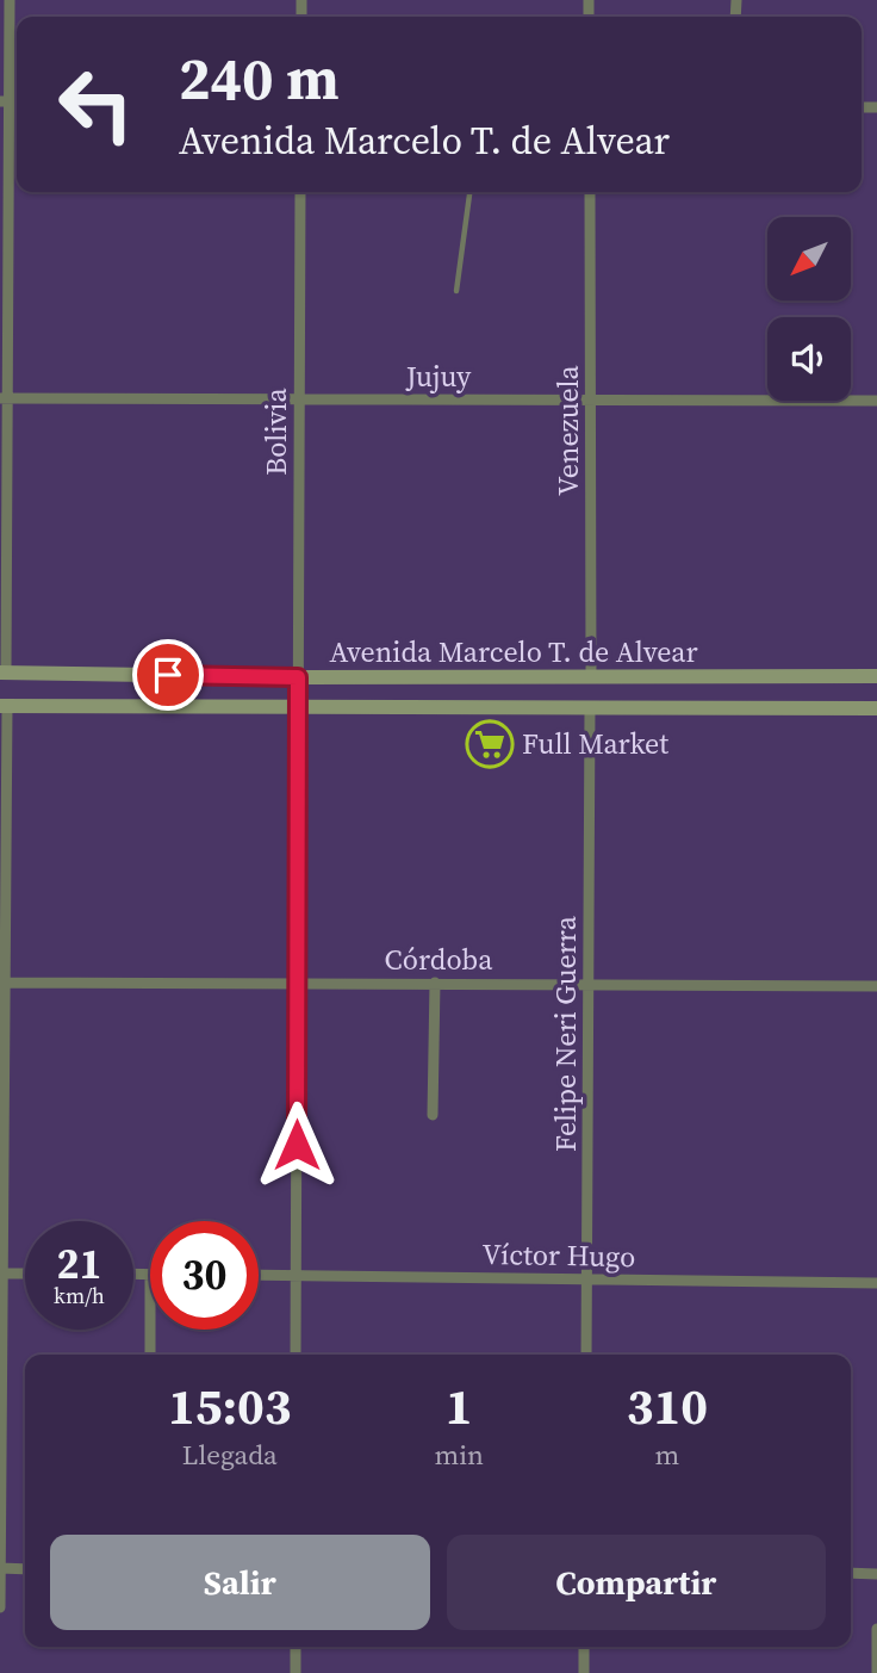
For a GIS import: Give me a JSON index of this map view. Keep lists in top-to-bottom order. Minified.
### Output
{"streets":{"main road":["Avenida Marcelo T. de Alvear"],"street":["Jujuy","Venezuela","Bolivia","Córdoba","Felipe Neri Guerra","Víctor Hugo"]},"crossings":[["Jujuy","Venezuela"],["Jujuy","Bolivia"],["Venezuela","Avenida Marcelo T. de Alvear"],["Bolivia","Avenida Marcelo T. de Alvear"],["Bolivia","Córdoba"],["Bolivia","Víctor Hugo"],["Avenida Marcelo T. de Alvear","Felipe Neri Guerra"],["Córdoba","Felipe Neri Guerra"],["Felipe Neri Guerra","Víctor Hugo"]],"places":{"supermarket":["Full Market"]},"north":"bottom left","page":{"turn":["240 m","Avenida Marcelo T. de Alvear"],"speed":"21 km/h","limit":"30","eta":["15:03","Llegada","1","min","310","m"],"buttons":["Salir","Compartir"]}}
